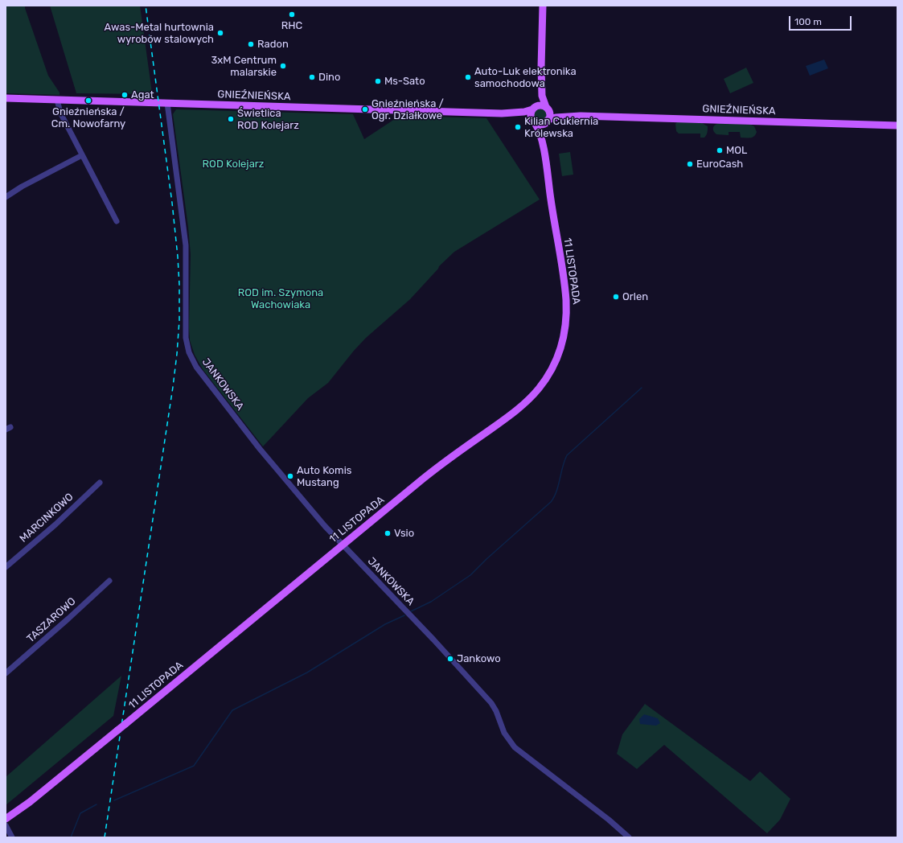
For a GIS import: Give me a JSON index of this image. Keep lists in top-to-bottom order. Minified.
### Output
{"streets":{"main road":["GNIEŹNIEŃSKA","11 LISTOPADA"],"street":["JANKOWSKA","MARCINKOWO","TASZAROWO"]},"crossings":[["GNIEŹNIEŃSKA","11 LISTOPADA"],["GNIEŹNIEŃSKA","JANKOWSKA"],["11 LISTOPADA","JANKOWSKA"]],"parks":["ROD Kolejarz","ROD im. Szymona Wachowiaka"],"places":["RHC","Awas-Metal hurtownia wyrobów stalowych","Radon","3xM Centrum malarskie","Dino","Auto-Luk elektronika samochodowa","Ms-Sato","Agat","Gnieźnieńska / Cm. Nowofarny","Gnieźnieńska / Ogr. Działkowe","Świetlica ROD Kolejarz","Kilian Cukiernia Królewska","MOL","EuroCash","Orlen","Auto Komis Mustang","Vsio","Jankowo"],"scale_bar":"100 m"}
